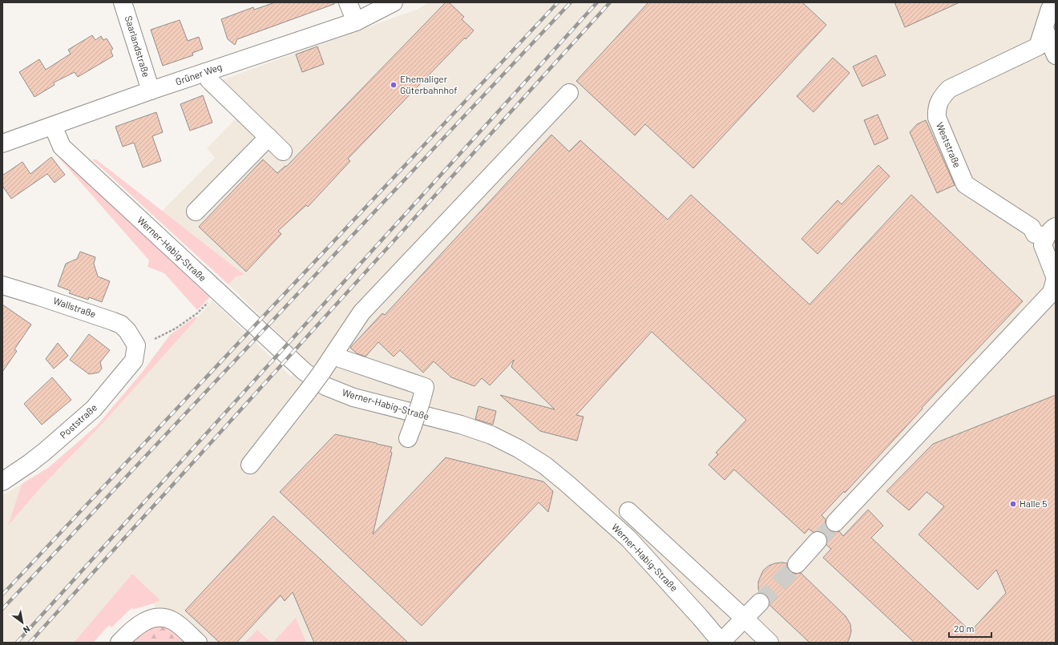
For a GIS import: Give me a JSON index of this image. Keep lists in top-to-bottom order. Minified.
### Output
{"streets":{"street":["Saarlandstraße","Grüner Weg","Weststraße","Werner-Habig-Straße","Wallstraße","Poststraße"]},"crossings":[["Saarlandstraße","Grüner Weg"],["Grüner Weg","Werner-Habig-Straße"],["Wallstraße","Poststraße"]],"places":["Ehemaliger Güterbahnhof","Halle 5"],"scale_bar":"20 m","north":"bottom right"}
